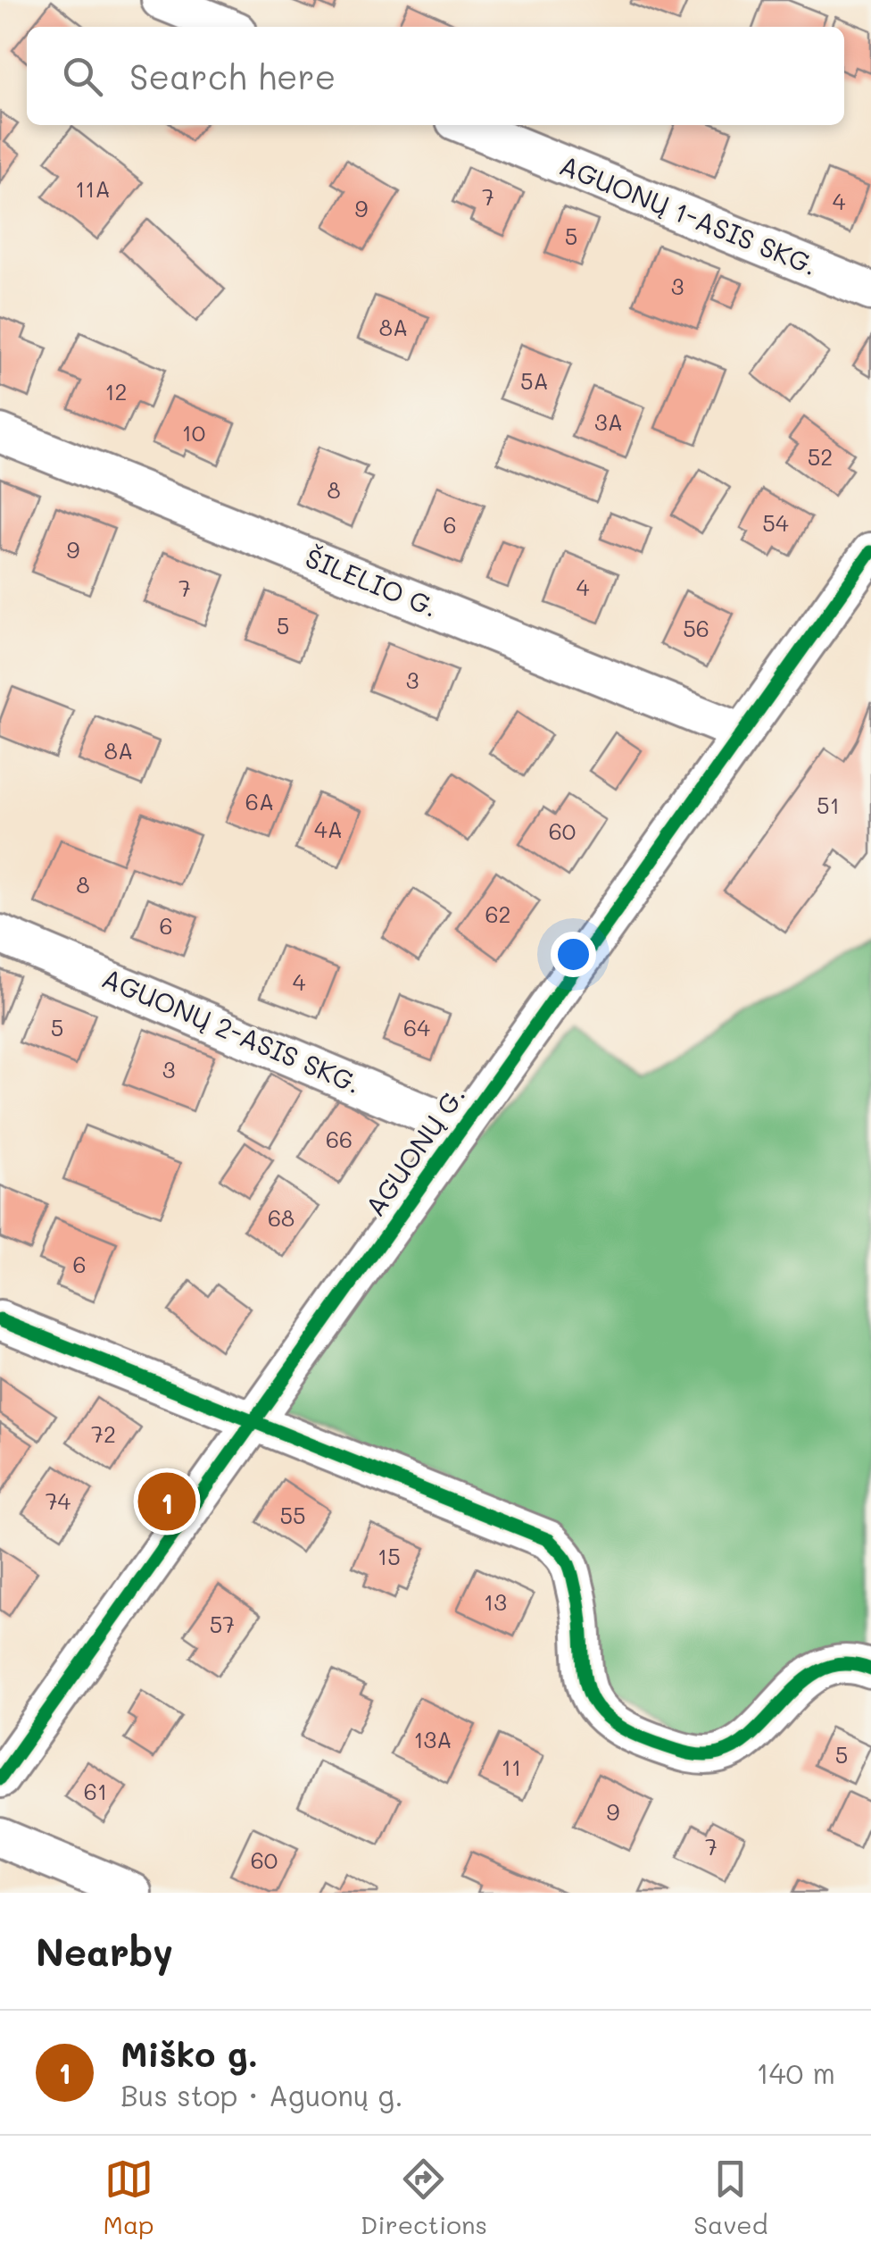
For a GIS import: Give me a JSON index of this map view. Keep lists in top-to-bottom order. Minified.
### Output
{"streets":{"street":["AGUONŲ 1-ASIS SKG.","ŠILELIO G.","AGUONŲ 2-ASIS SKG.","AGUONŲ G."]},"crossings":[["ŠILELIO G.","AGUONŲ G."],["AGUONŲ 2-ASIS SKG.","AGUONŲ G."]],"house_numbers":["11A","7","4","9","5","3","8A","5A","12","3A","10","52","8","54","6","9","4","7","5","56","3","8A","6A","51","4A","60","8","62","6","4","5","64","3","66","68","6","72","74","55","15","13","57","13A","5","11","61","9","7","60"],"page":{"search":"Search here","pins":"1","heading":"Nearby","list":[{"mark":"1","name":"Miško g.","note":"Bus stop · Aguonų g.","value":"140 m"}],"nav":["Map","Directions","Saved"]}}
